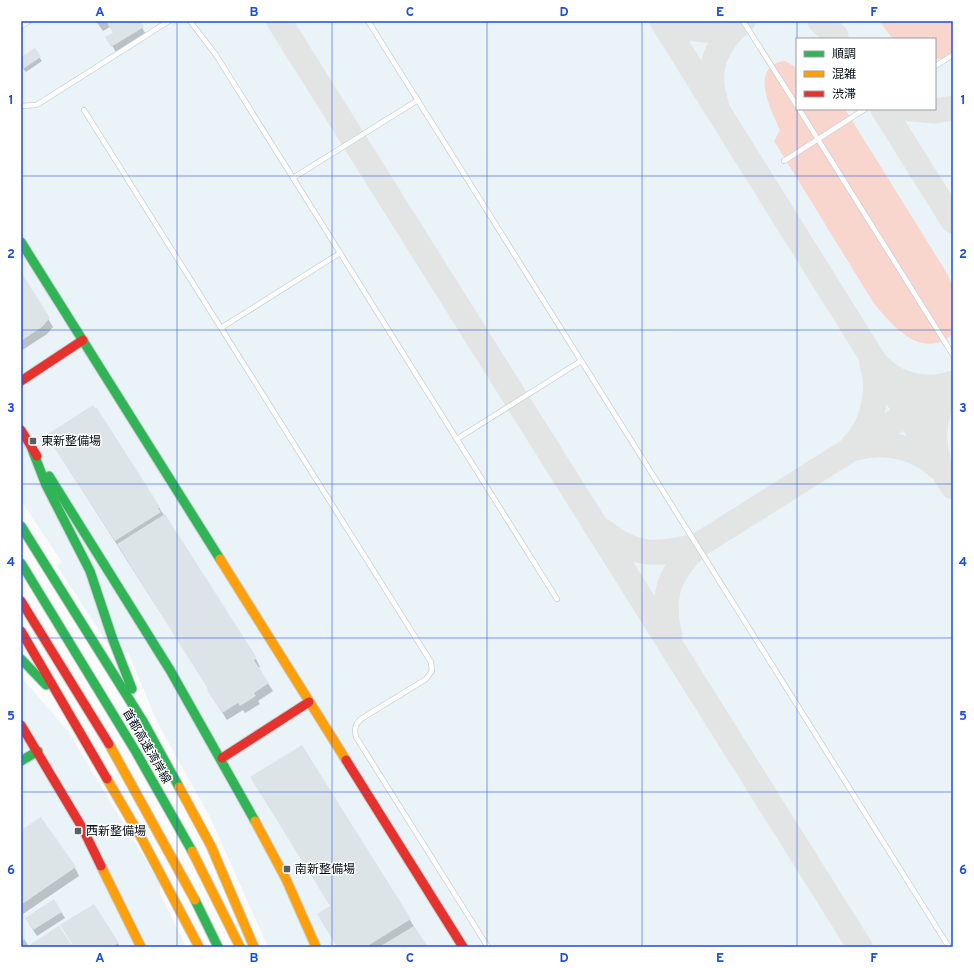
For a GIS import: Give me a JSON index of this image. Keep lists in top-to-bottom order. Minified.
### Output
{"streets":{"main road":["首都高速湾岸線"]},"places":{"transit":["東新整備場","西新整備場","南新整備場"]},"legend":["順調","混雑","渋滞"],"grid":{"columns":["A","B","C","D","E","F"],"rows":["1","2","3","4","5","6"]}}
